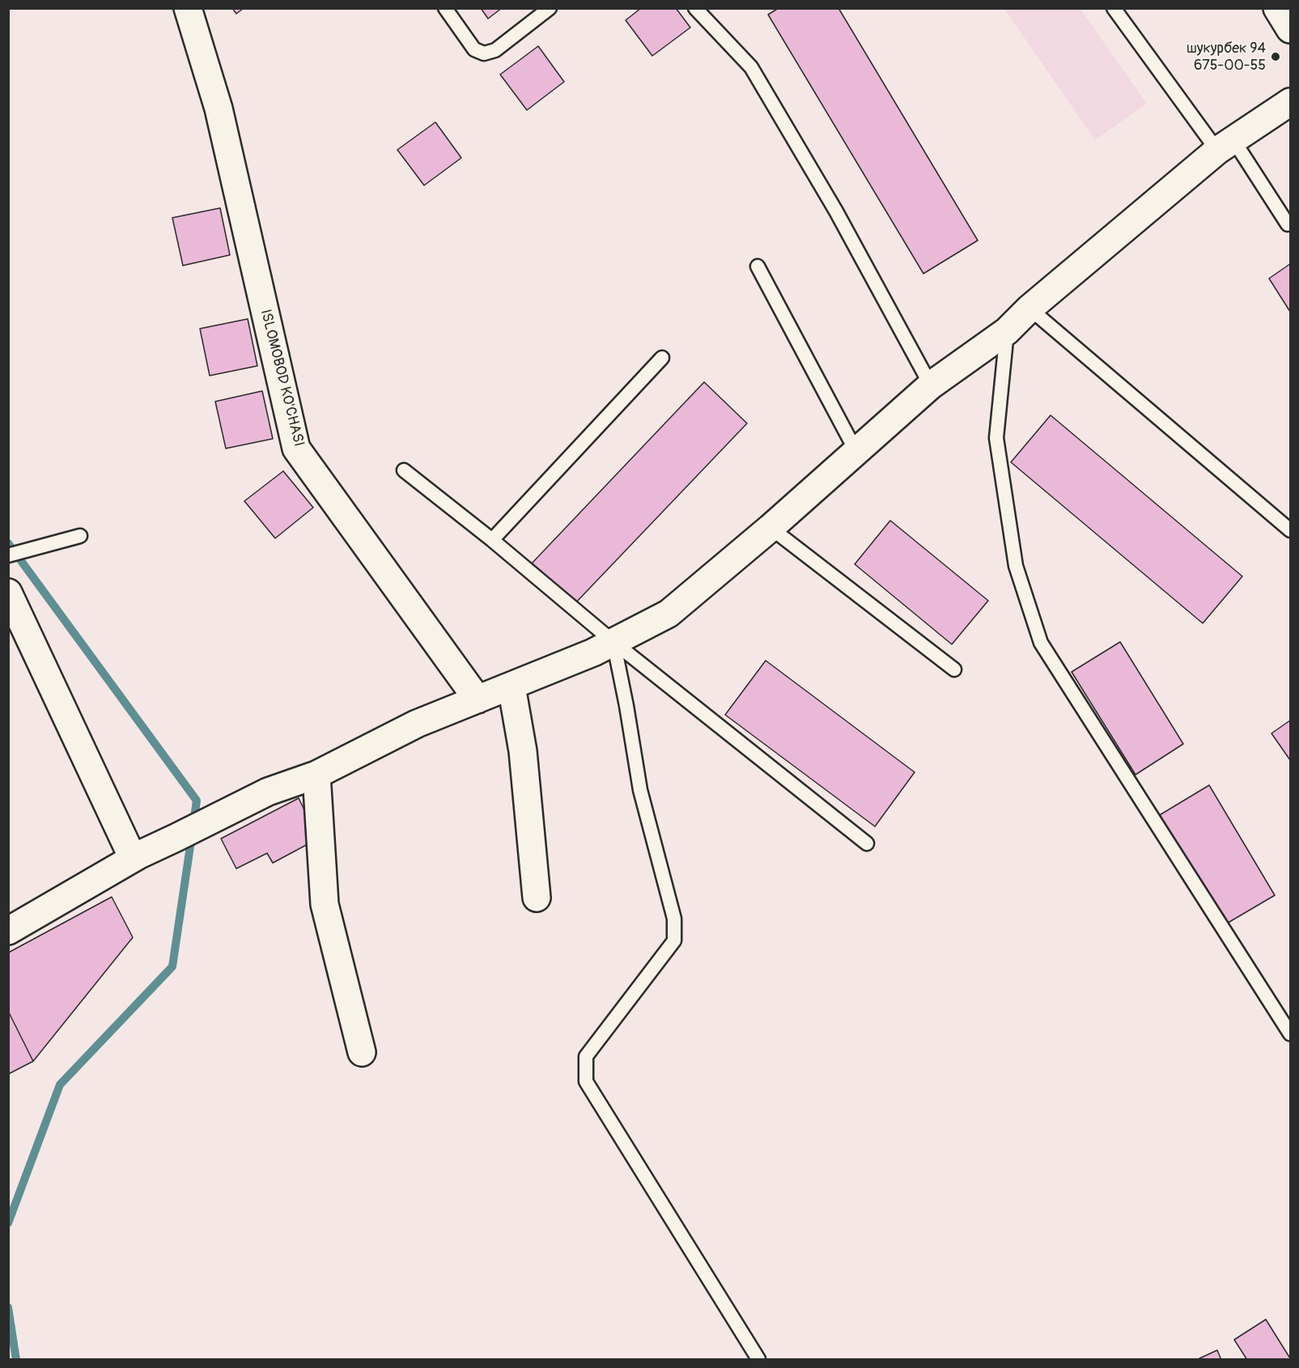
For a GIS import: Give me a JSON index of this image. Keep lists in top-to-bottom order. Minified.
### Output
{"streets":{"street":["ISLOMOBOD KO'CHASI"]},"places":["шукурбек 94 675-00-55"]}
